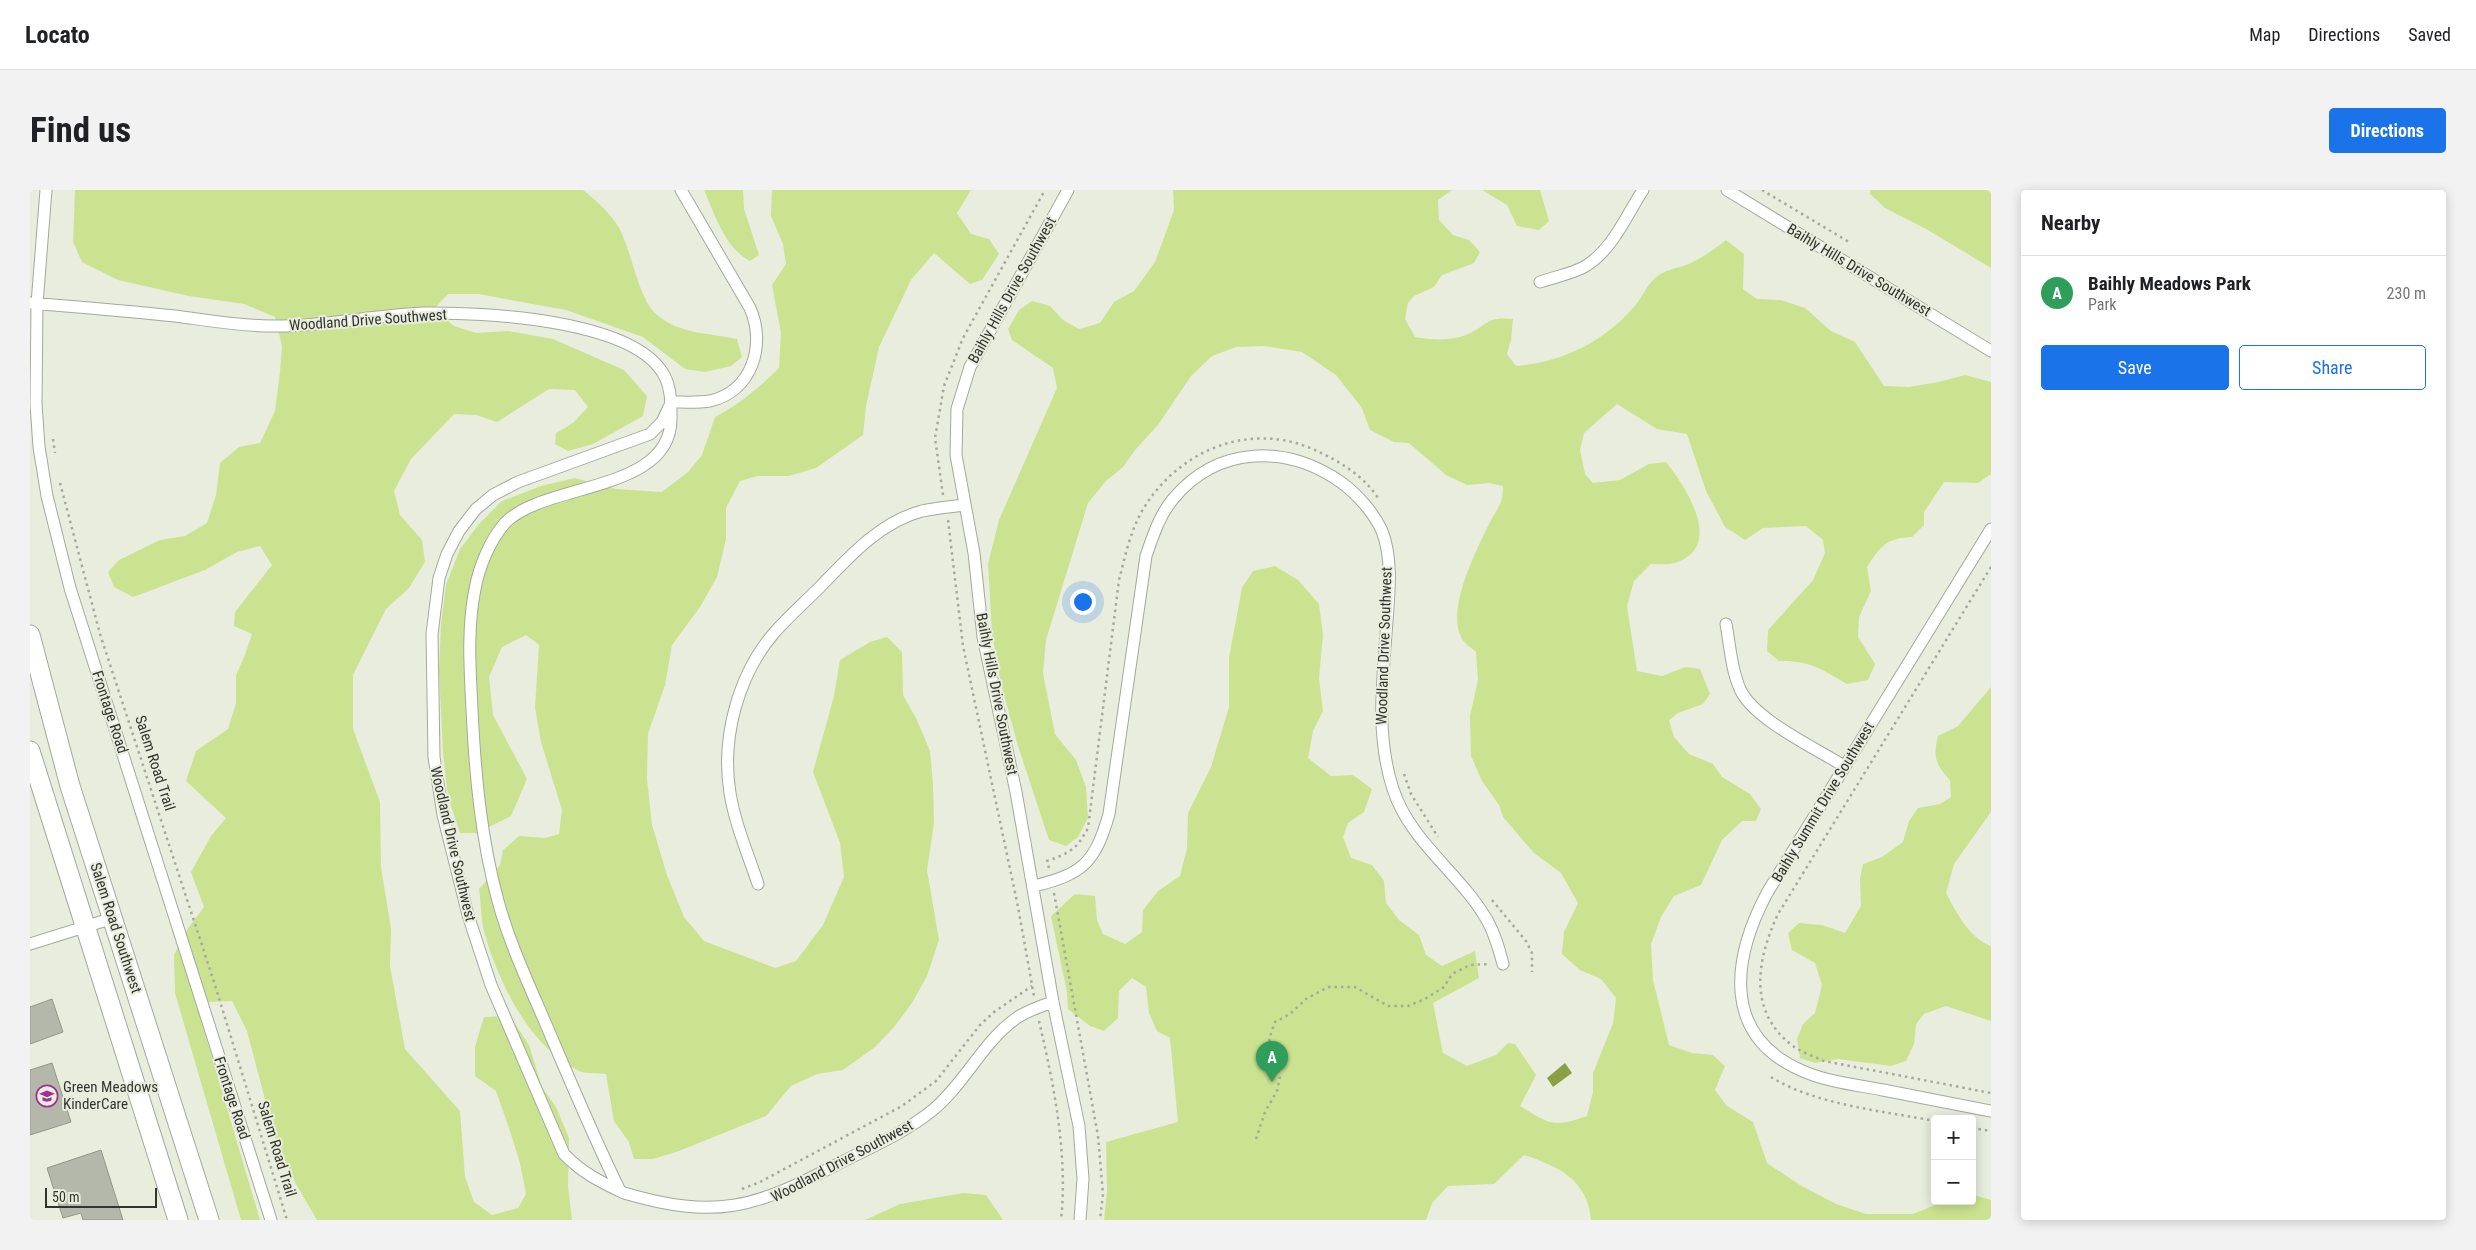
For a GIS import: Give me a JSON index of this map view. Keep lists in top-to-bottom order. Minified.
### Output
{"streets":{"main road":["Salem Road Southwest"],"street":["Baihly Hills Drive Southwest","Woodland Drive Southwest","Frontage Road","Baihly Summit Drive Southwest"],"path":["Salem Road Trail"]},"crossings":[["Baihly Hills Drive Southwest","Woodland Drive Southwest"],["Woodland Drive Southwest","Frontage Road"]],"places":{"school or university":["Green Meadows KinderCare"]},"scale_bar":"50 m","page":{"header":"Locato","nav":["Map","Directions","Saved"],"buttons":["Directions",["Save","Share"]],"title":"Find us","heading":"Nearby","list":[{"mark":"A","name":"Baihly Meadows Park","note":"Park","value":"230 m"}],"pins":"A","map_buttons":["+","−"],"scale":"50 m"}}
